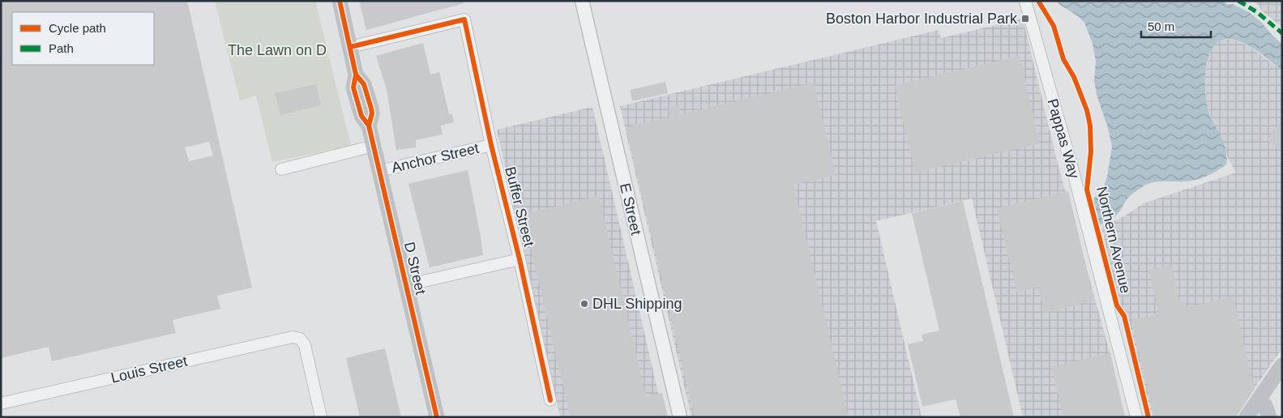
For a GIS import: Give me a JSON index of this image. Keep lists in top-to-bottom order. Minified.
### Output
{"streets":{"main road":["D Street"],"street":["Pappas Way","Anchor Street","Buffer Street","E Street","Louis Street"],"cycle path":["Northern Avenue"]},"crossings":[["Anchor Street","Buffer Street"],["Anchor Street","D Street"],["Buffer Street","D Street"]],"parks":["The Lawn on D"],"places":{"transit":["Boston Harbor Industrial Park"],"other":["DHL Shipping"]},"legend":["Cycle path","Path"],"scale_bar":"50 m"}
